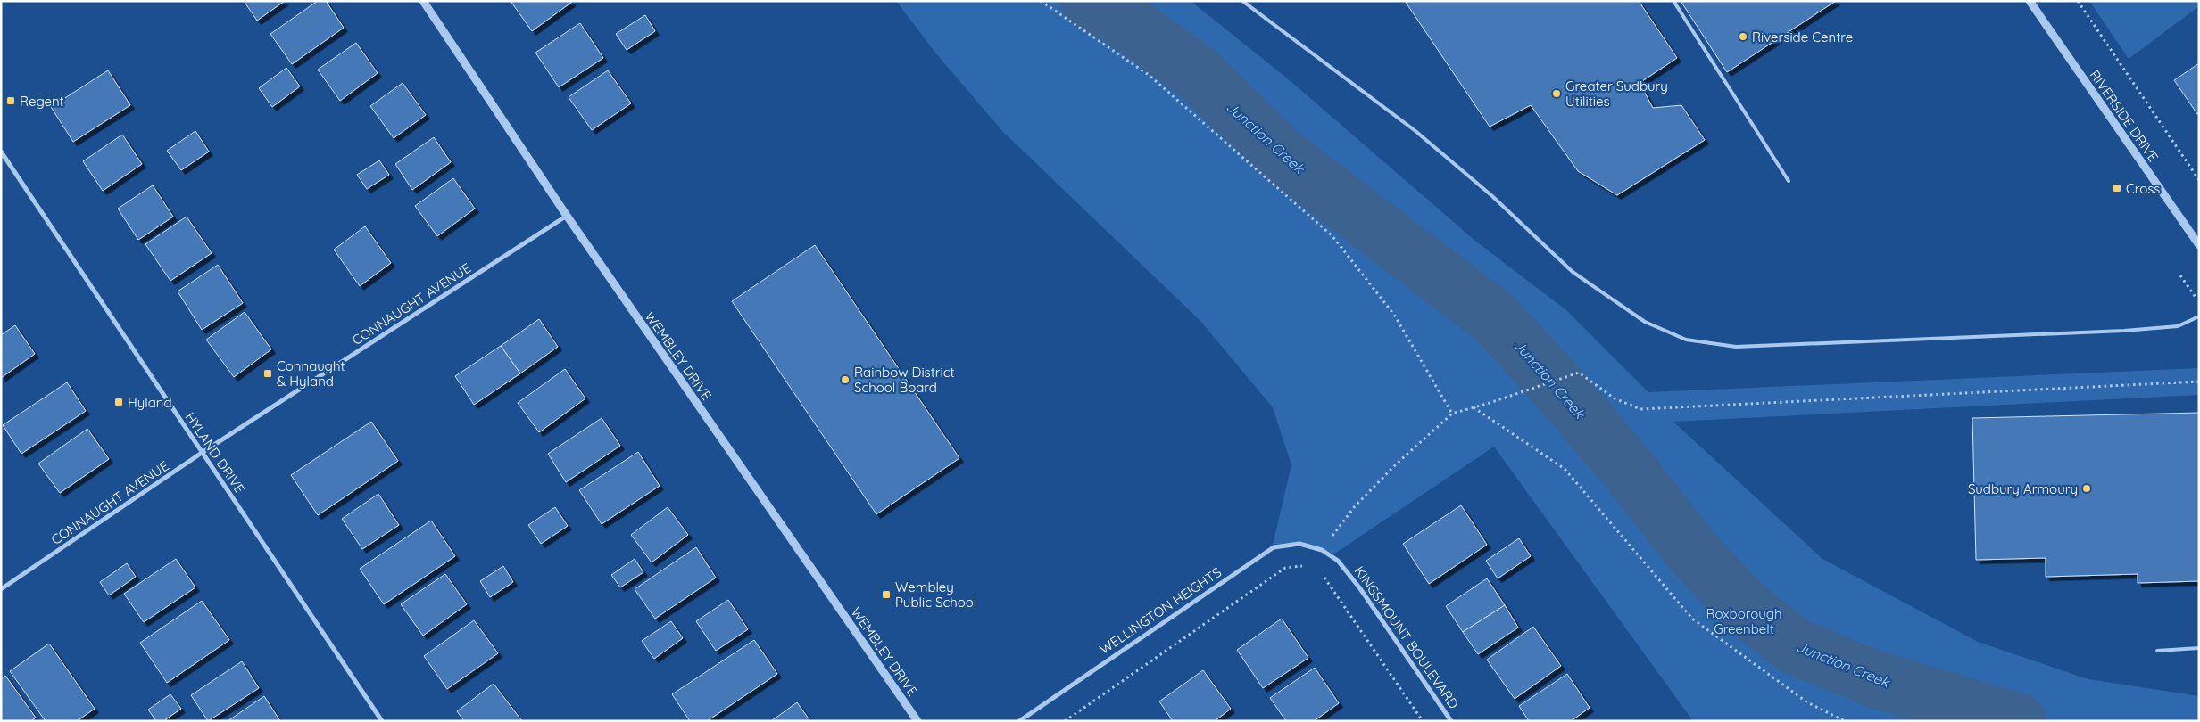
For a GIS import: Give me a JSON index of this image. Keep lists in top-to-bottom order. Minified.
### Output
{"streets":{"street":["RIVERSIDE DRIVE","CONNAUGHT AVENUE","WEMBLEY DRIVE","HYLAND DRIVE","WELLINGTON HEIGHTS","KINGSMOUNT BOULEVARD"]},"crossings":[["CONNAUGHT AVENUE","WEMBLEY DRIVE"],["CONNAUGHT AVENUE","HYLAND DRIVE"],["WELLINGTON HEIGHTS","KINGSMOUNT BOULEVARD"]],"water":["Junction Creek"],"parks":["Roxborough Greenbelt"],"places":{"other":["Riverside Centre","Greater Sudbury Utilities","Rainbow District School Board","Sudbury Armoury"],"transit":["Regent","Cross","Connaught & Hyland","Hyland","Wembley Public School"]}}
